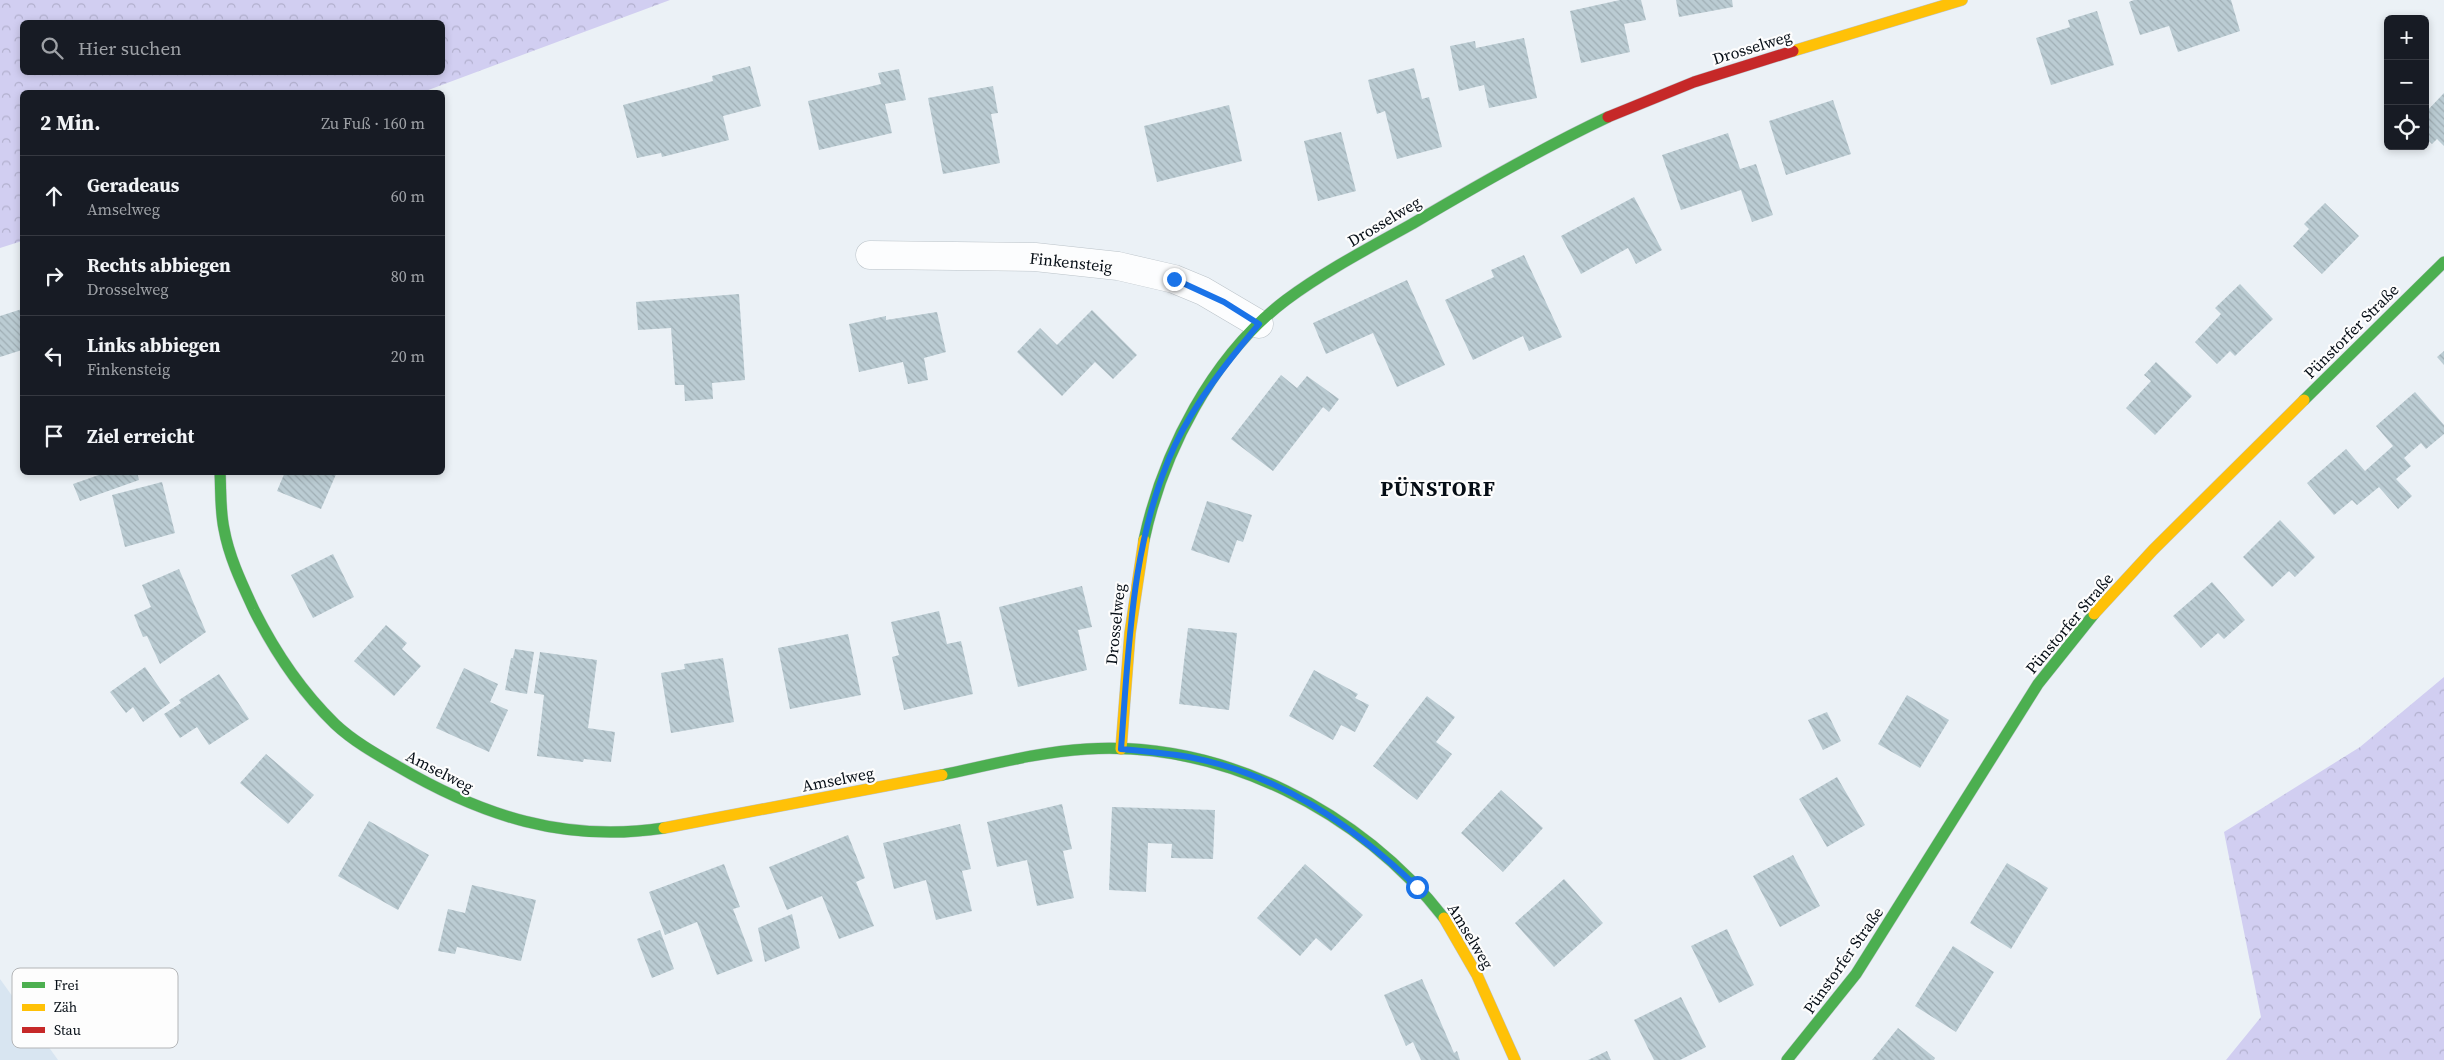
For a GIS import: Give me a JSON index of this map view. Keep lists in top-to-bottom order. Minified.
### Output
{"streets":{"street":["Drosselweg","Finkensteig","Pünstorfer Straße","Amselweg"]},"crossings":[["Drosselweg","Finkensteig"],["Drosselweg","Amselweg"]],"districts":["PÜNSTORF"],"legend":["Frei","Zäh","Stau"],"page":{"map_buttons":["+","−"],"search":"Hier suchen","heading":["2 Min.","Zu Fuß · 160 m"],"list":[["Geradeaus","Amselweg","60 m"],["Rechts abbiegen","Drosselweg","80 m"],["Links abbiegen","Finkensteig","20 m"],"Ziel erreicht"]}}
